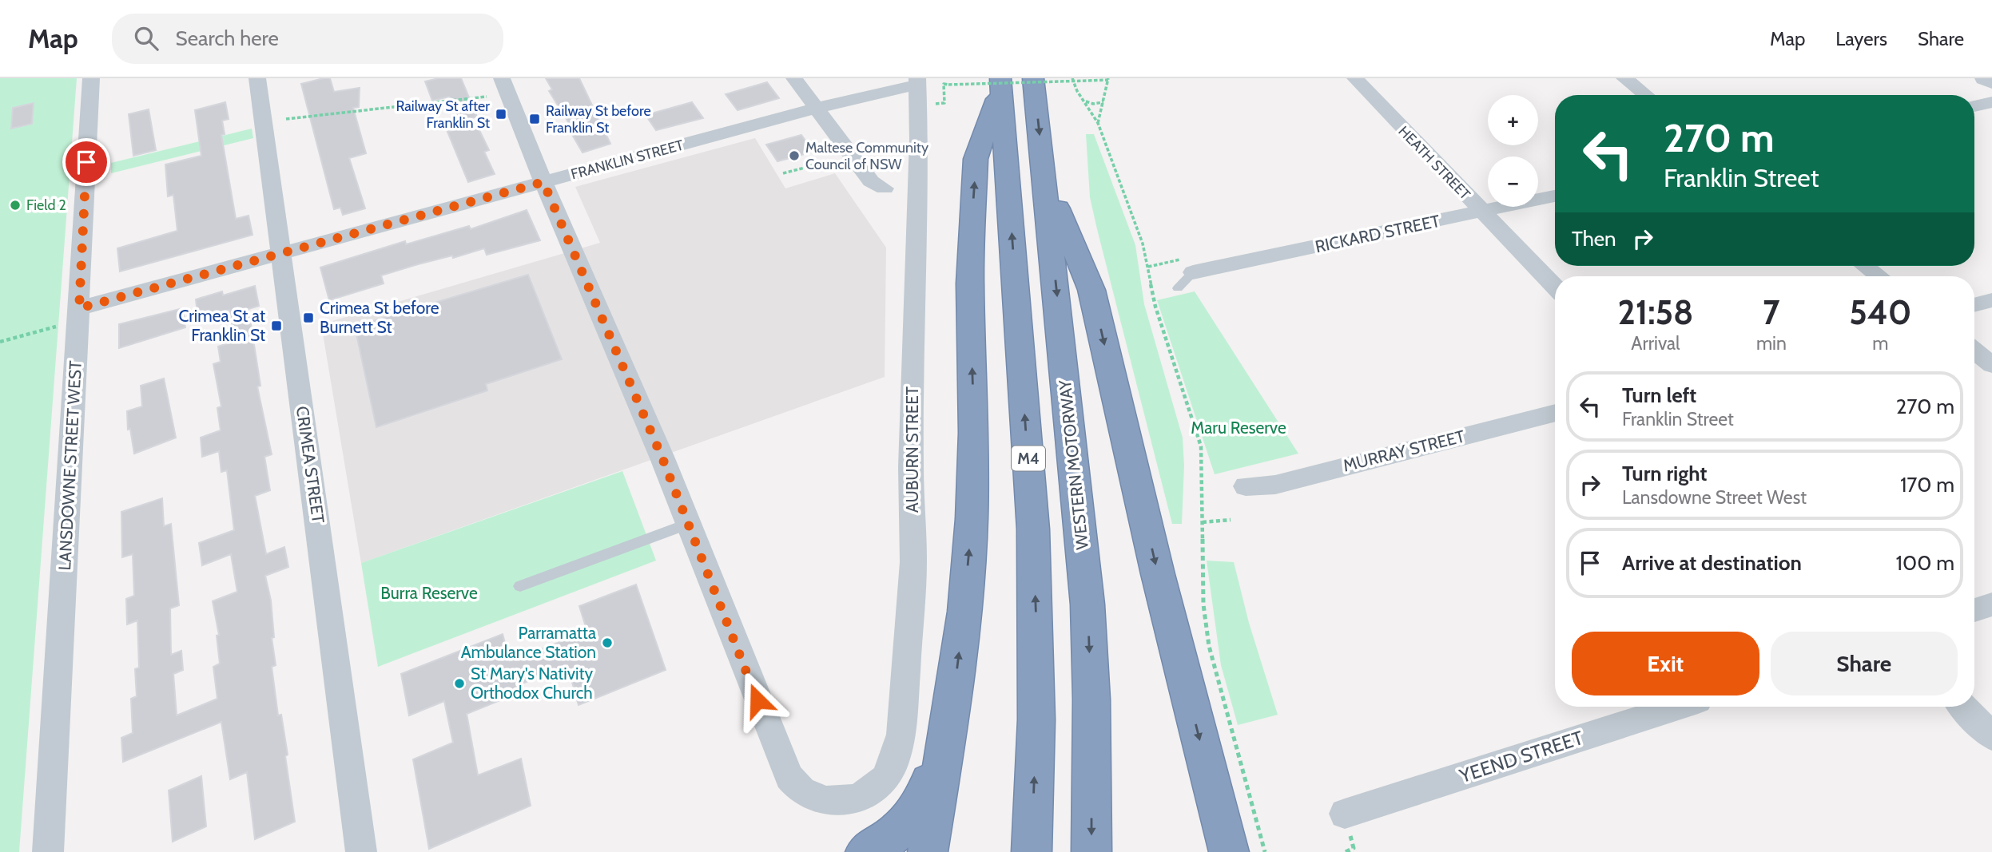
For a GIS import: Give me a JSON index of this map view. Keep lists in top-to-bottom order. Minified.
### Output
{"streets":{"highway":["M4","WESTERN MOTORWAY"],"street":["FRANKLIN STREET","HEATH STREET","RICKARD STREET","AUBURN STREET","MURRAY STREET","CRIMEA STREET","LANSDOWNE STREET WEST","YEEND STREET"]},"crossings":[["FRANKLIN STREET","AUBURN STREET"],["FRANKLIN STREET","CRIMEA STREET"],["FRANKLIN STREET","LANSDOWNE STREET WEST"],["HEATH STREET","RICKARD STREET"]],"parks":["Maru Reserve","Burra Reserve"],"places":{"transit":["Railway St after Franklin St","Railway St before Franklin St","Crimea St before Burnett St","Crimea St at Franklin St"],"other":["Maltese Community Council of NSW","Field 2","Parramatta Ambulance Station","St Mary's Nativity Orthodox Church"]},"page":{"header":"Map","search":"Search here","nav":["Map","Layers","Share"],"map_buttons":["+","−"],"turn":["270 m","Franklin Street"],"then":"Then","eta":["21:58","Arrival","7","min","540","m"],"list":[{"name":"Turn left","note":"Franklin Street","value":"270 m"},{"name":"Turn right","note":"Lansdowne Street West","value":"170 m"},{"name":"Arrive at destination","value":"100 m"}],"buttons":["Exit","Share"]}}
